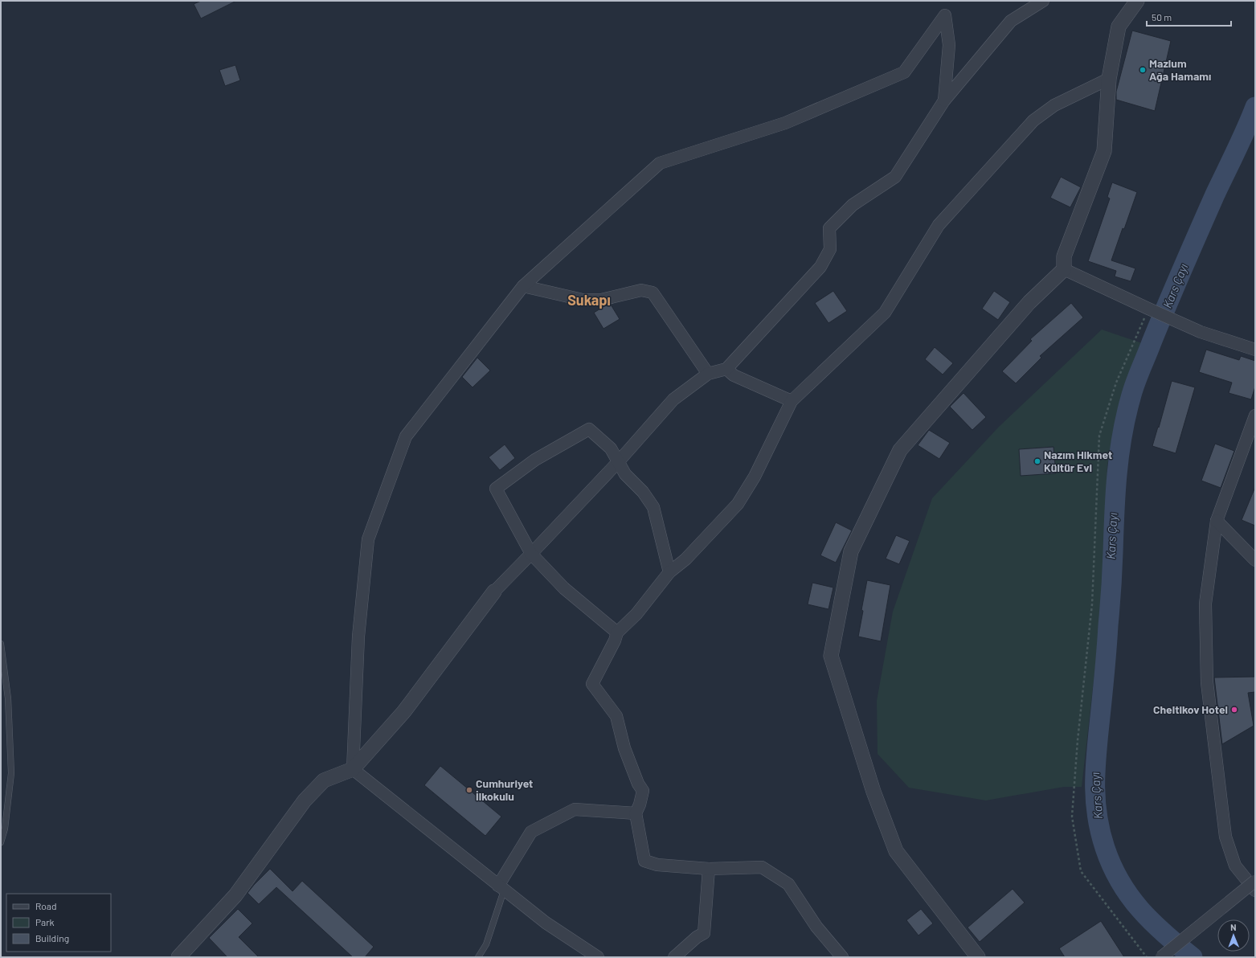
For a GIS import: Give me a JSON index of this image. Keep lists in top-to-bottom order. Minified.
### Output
{"districts":["Sukapı"],"water":["Kars Çayı"],"places":["Mazlum Ağa Hamamı","Nazım Hikmet Kültür Evi","Cheltikov Hotel","Cumhuriyet İlkokulu"],"legend":["Road","Park","Building"],"scale_bar":"50 m","north":"top"}
